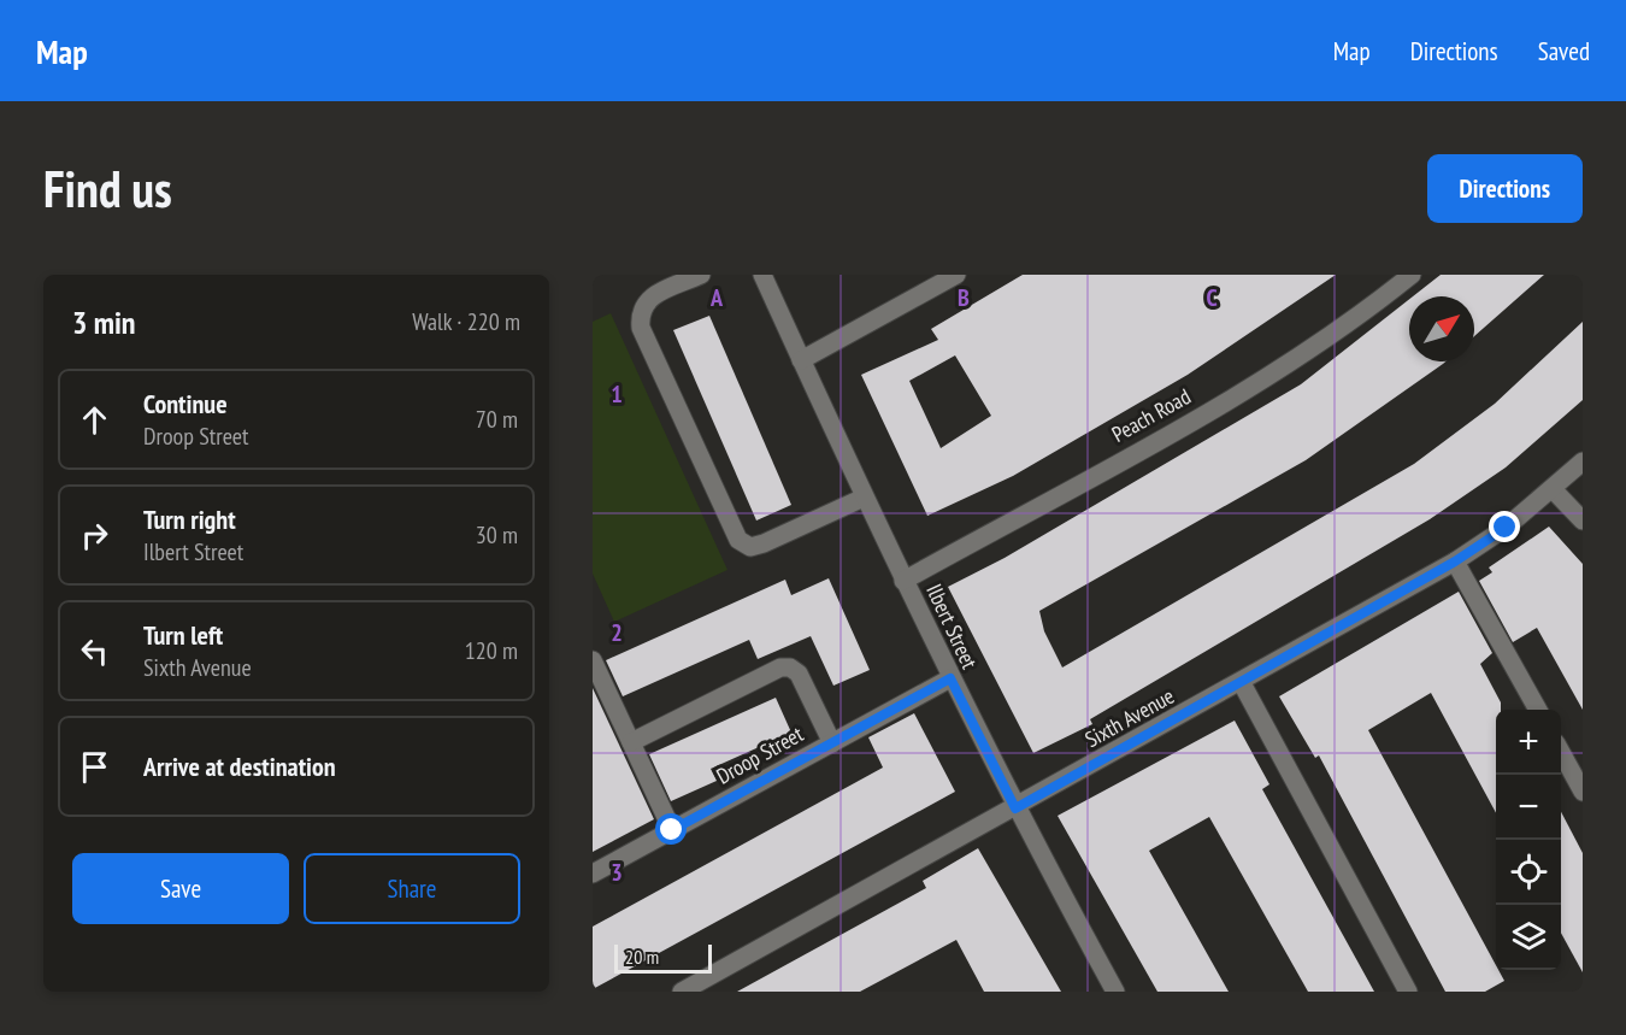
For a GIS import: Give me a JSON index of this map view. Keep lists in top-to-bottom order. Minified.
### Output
{"streets":{"street":["Peach Road","Ilbert Street","Sixth Avenue","Droop Street"]},"crossings":[["Peach Road","Ilbert Street"],["Ilbert Street","Sixth Avenue"],["Ilbert Street","Droop Street"]],"scale_bar":"20 m","north":"top right","page":{"header":"Map","nav":["Map","Directions","Saved"],"buttons":["Directions",["Save","Share"]],"title":"Find us","heading":["3 min","Walk · 220 m"],"list":[["Continue","Droop Street","70 m"],["Turn right","Ilbert Street","30 m"],["Turn left","Sixth Avenue","120 m"],"Arrive at destination"],"map_buttons":["+","−"],"scale":"20 m"},"grid":{"columns":["A","B","C"],"rows":["1","2","3"]}}
